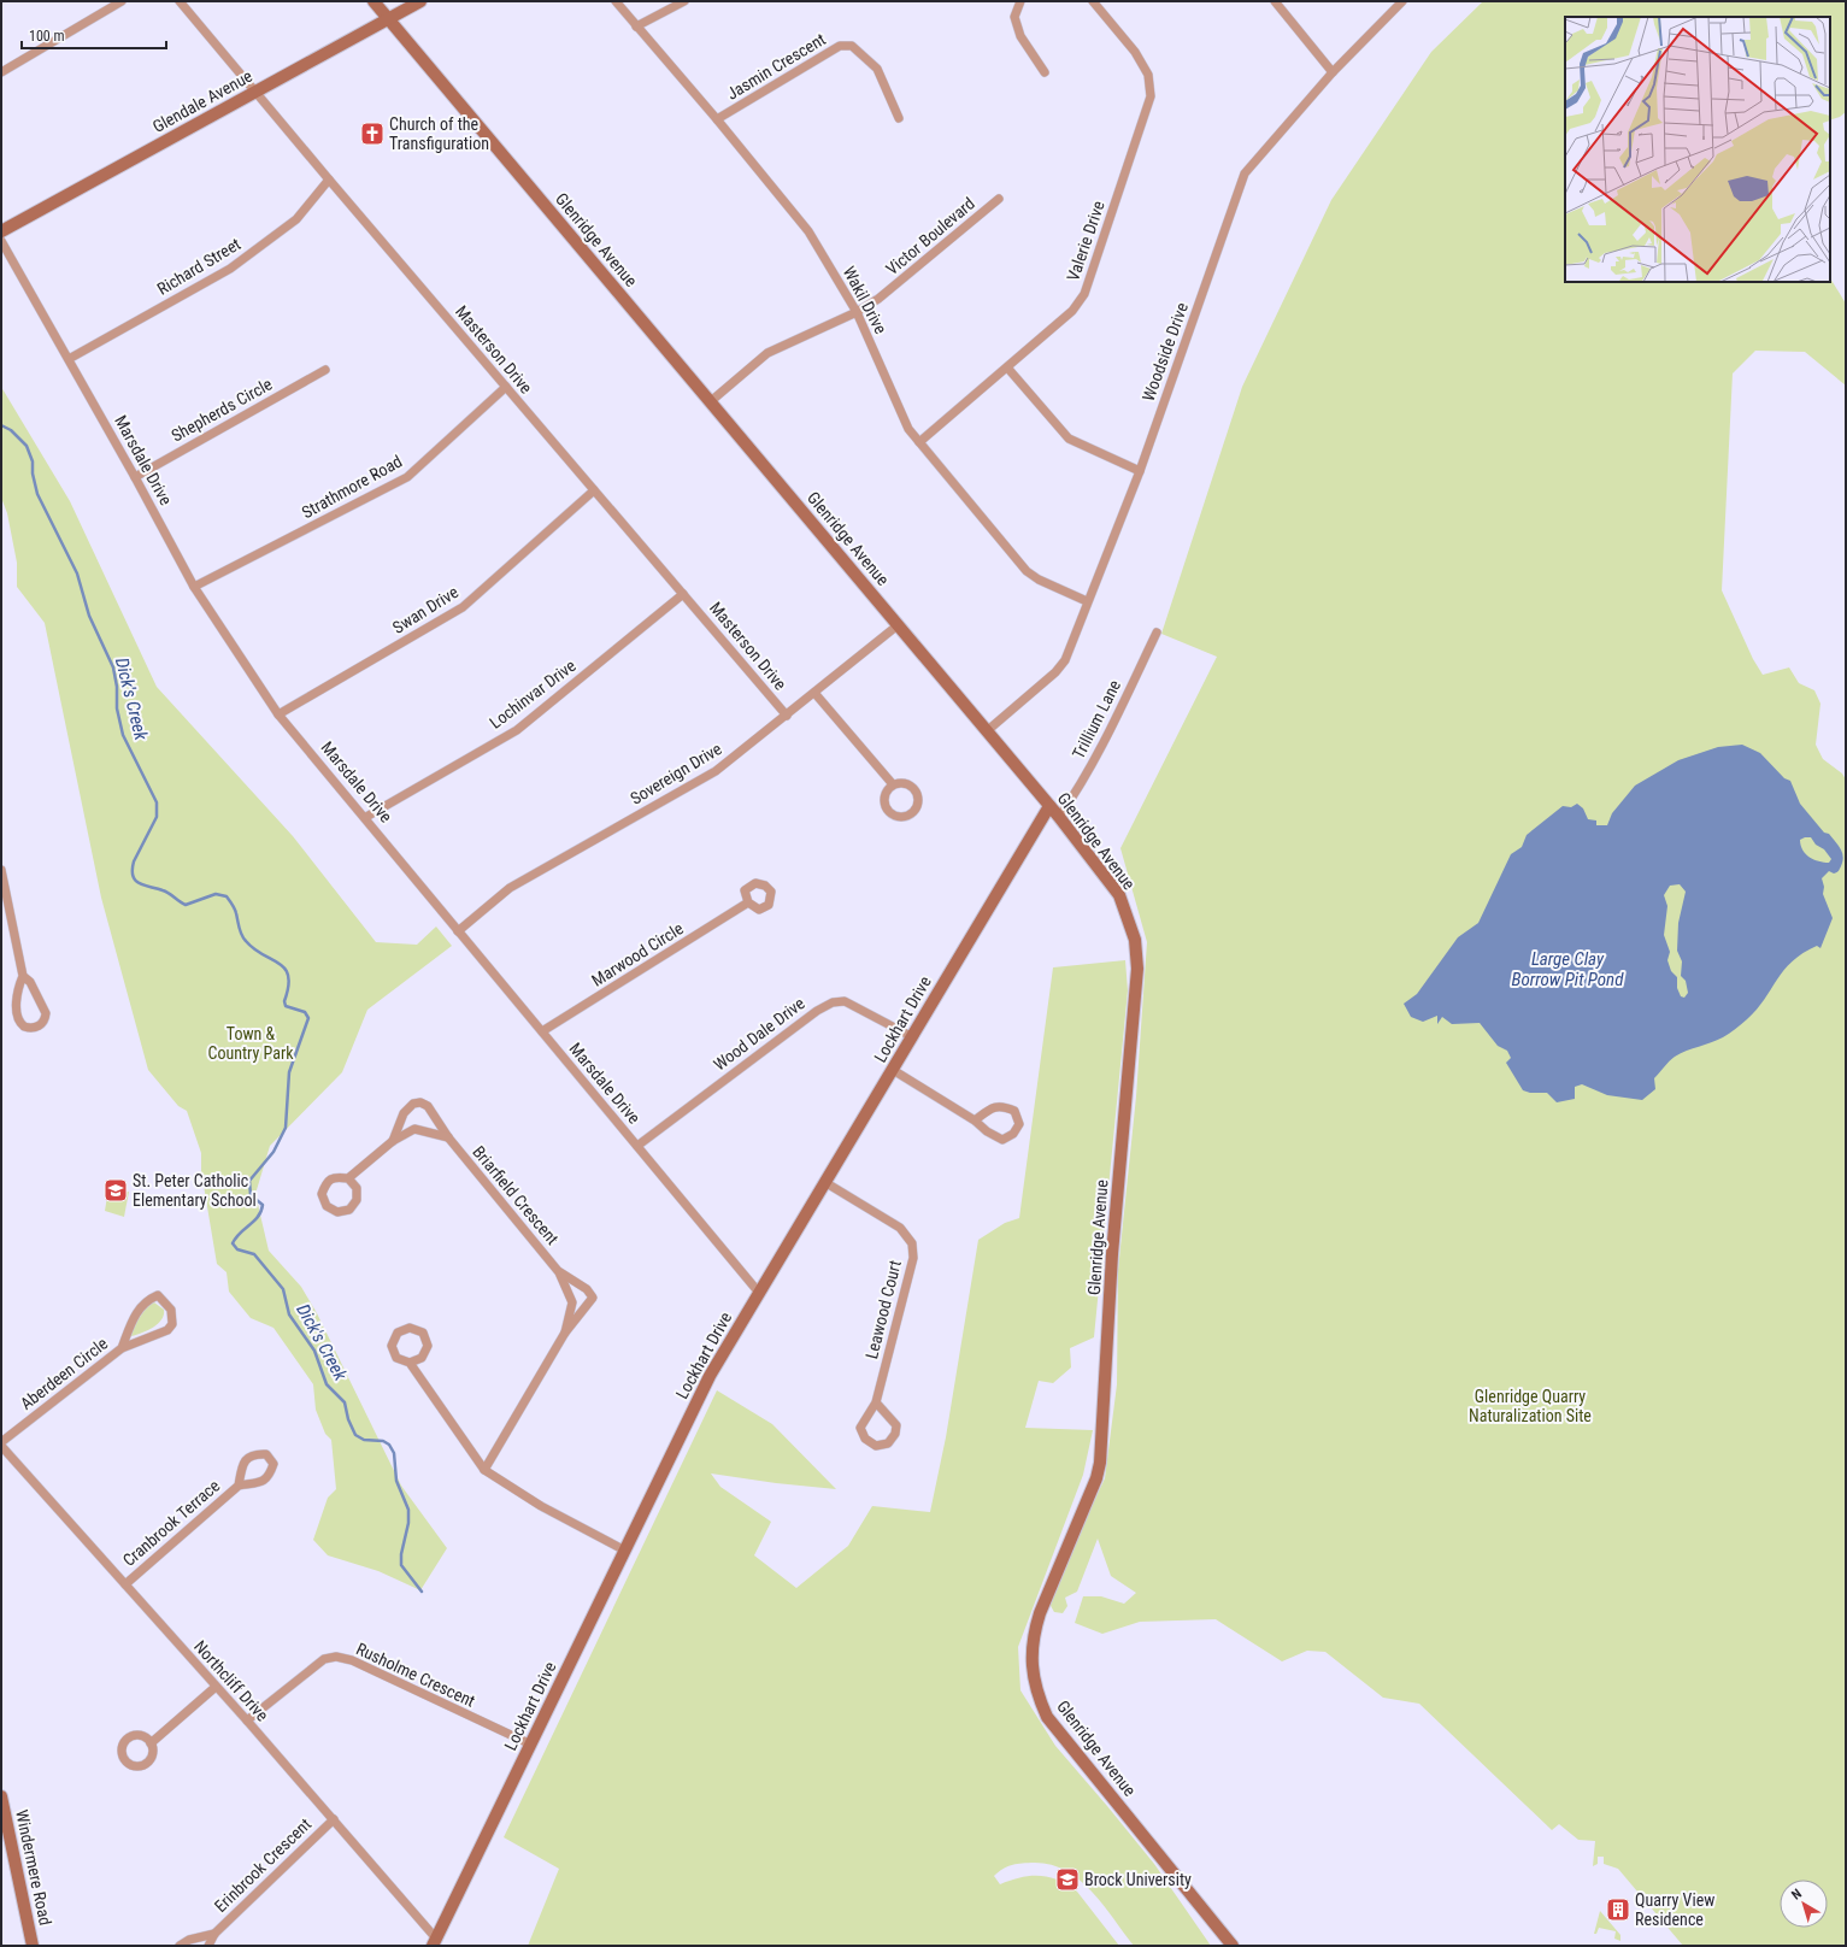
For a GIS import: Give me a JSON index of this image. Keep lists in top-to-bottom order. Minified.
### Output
{"streets":{"main road":["Glendale Avenue","Glenridge Avenue","Lockhart Drive","Windermere Road"],"street":["Jasmin Crescent","Victor Boulevard","Valerie Drive","Richard Street","Wakil Drive","Masterson Drive","Woodside Drive","Shepherds Circle","Marsdale Drive","Strathmore Road","Swan Drive","Lochinvar Drive","Trillium Lane","Sovereign Drive","Marwood Circle","Wood Dale Drive","Briarfield Crescent","Leawood Court","Aberdeen Circle","Cranbrook Terrace","Rusholme Crescent","Northcliff Drive","Erinbrook Crescent"]},"crossings":[["Jasmin Crescent","Wakil Drive"],["Glendale Avenue","Glenridge Avenue"],["Glendale Avenue","Masterson Drive"],["Victor Boulevard","Glenridge Avenue"],["Victor Boulevard","Wakil Drive"],["Glenridge Avenue","Woodside Drive"],["Glenridge Avenue","Trillium Lane"],["Glenridge Avenue","Sovereign Drive"],["Glenridge Avenue","Lockhart Drive"],["Valerie Drive","Wakil Drive"],["Richard Street","Masterson Drive"],["Richard Street","Marsdale Drive"],["Wakil Drive","Woodside Drive"],["Masterson Drive","Strathmore Road"],["Masterson Drive","Swan Drive"],["Masterson Drive","Lochinvar Drive"],["Masterson Drive","Sovereign Drive"],["Shepherds Circle","Marsdale Drive"],["Marsdale Drive","Strathmore Road"],["Marsdale Drive","Swan Drive"],["Marsdale Drive","Lochinvar Drive"],["Marsdale Drive","Sovereign Drive"],["Marsdale Drive","Marwood Circle"],["Marsdale Drive","Lockhart Drive"],["Marsdale Drive","Wood Dale Drive"],["Lockhart Drive","Wood Dale Drive"],["Lockhart Drive","Leawood Court"],["Lockhart Drive","Rusholme Crescent"],["Lockhart Drive","Northcliff Drive"],["Cranbrook Terrace","Northcliff Drive"],["Rusholme Crescent","Northcliff Drive"],["Northcliff Drive","Erinbrook Crescent"]],"water":["Dick's Creek","Large Clay Borrow Pit Pond"],"parks":["Town & Country Park","Glenridge Quarry Naturalization Site"],"places":{"church":["Church of the Transfiguration"],"school or university":["St. Peter Catholic Elementary School","Brock University"],"building":["Quarry View Residence"]},"scale_bar":"100 m","north":"top left"}
